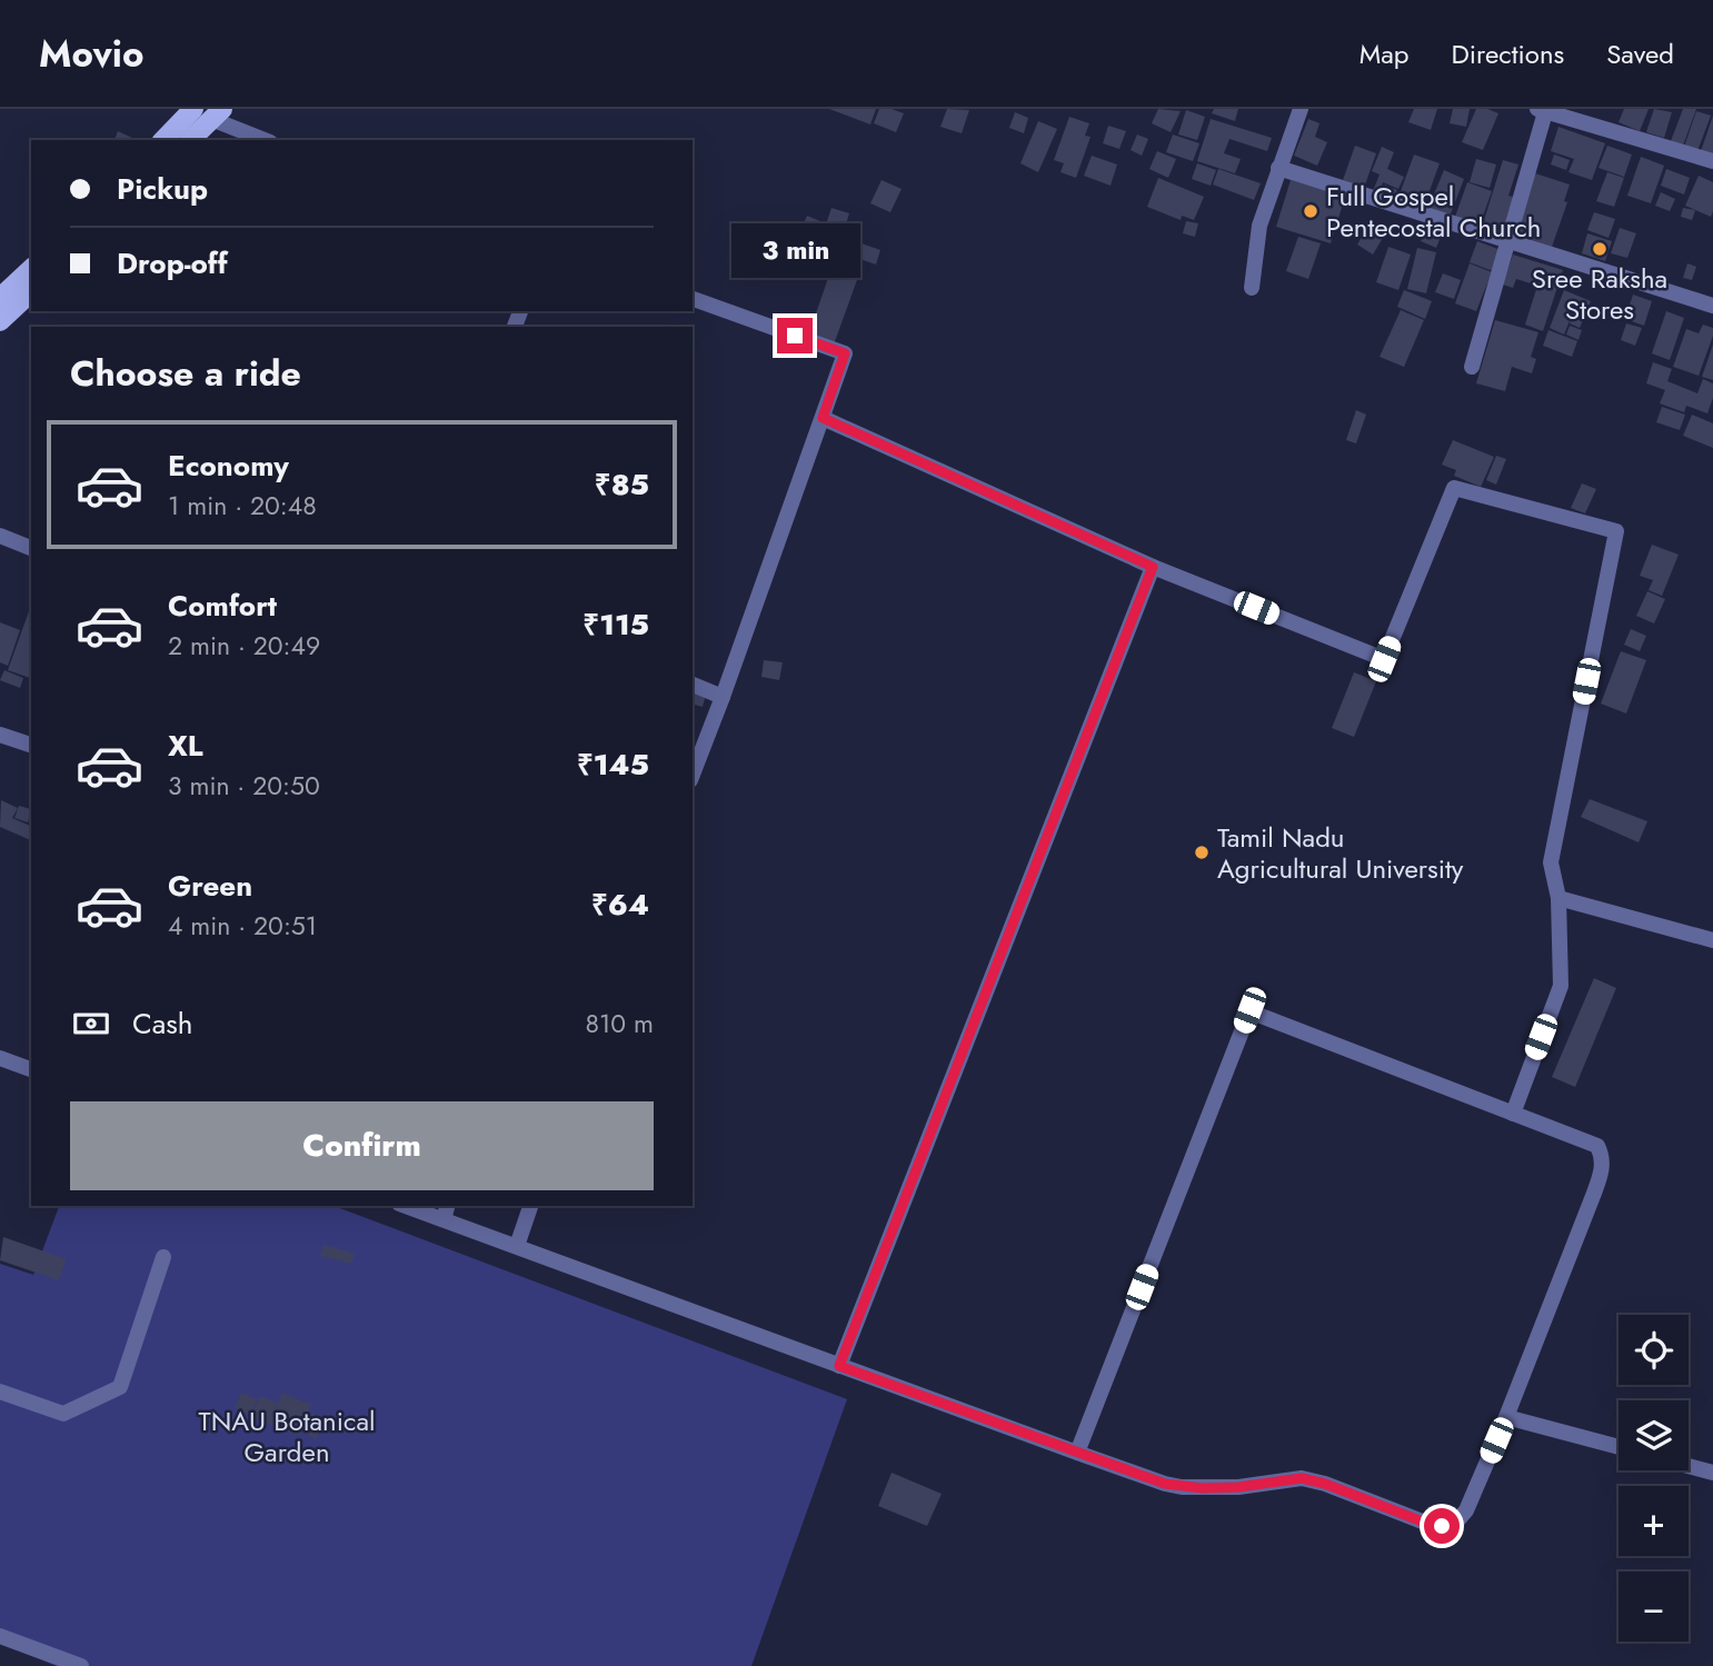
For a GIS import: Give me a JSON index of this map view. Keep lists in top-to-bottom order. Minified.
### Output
{"parks":["TNAU Botanical Garden"],"places":["Full Gospel Pentecostal Church","Sree Raksha Stores","Tamil Nadu Agricultural University"],"page":{"header":"Movio","nav":["Map","Directions","Saved"],"banner":["Pickup","Drop-off"],"bubble":"3 min","heading":"Choose a ride","list":[{"name":"Economy","note":"1 min · 20:48","value":"₹85"},{"name":"Comfort","note":"2 min · 20:49","value":"₹115"},{"name":"XL","note":"3 min · 20:50","value":"₹145"},{"name":"Green","note":"4 min · 20:51","value":"₹64"}],"pay":["Cash","810 m"],"buttons":"Confirm","map_buttons":["+","−"]}}
